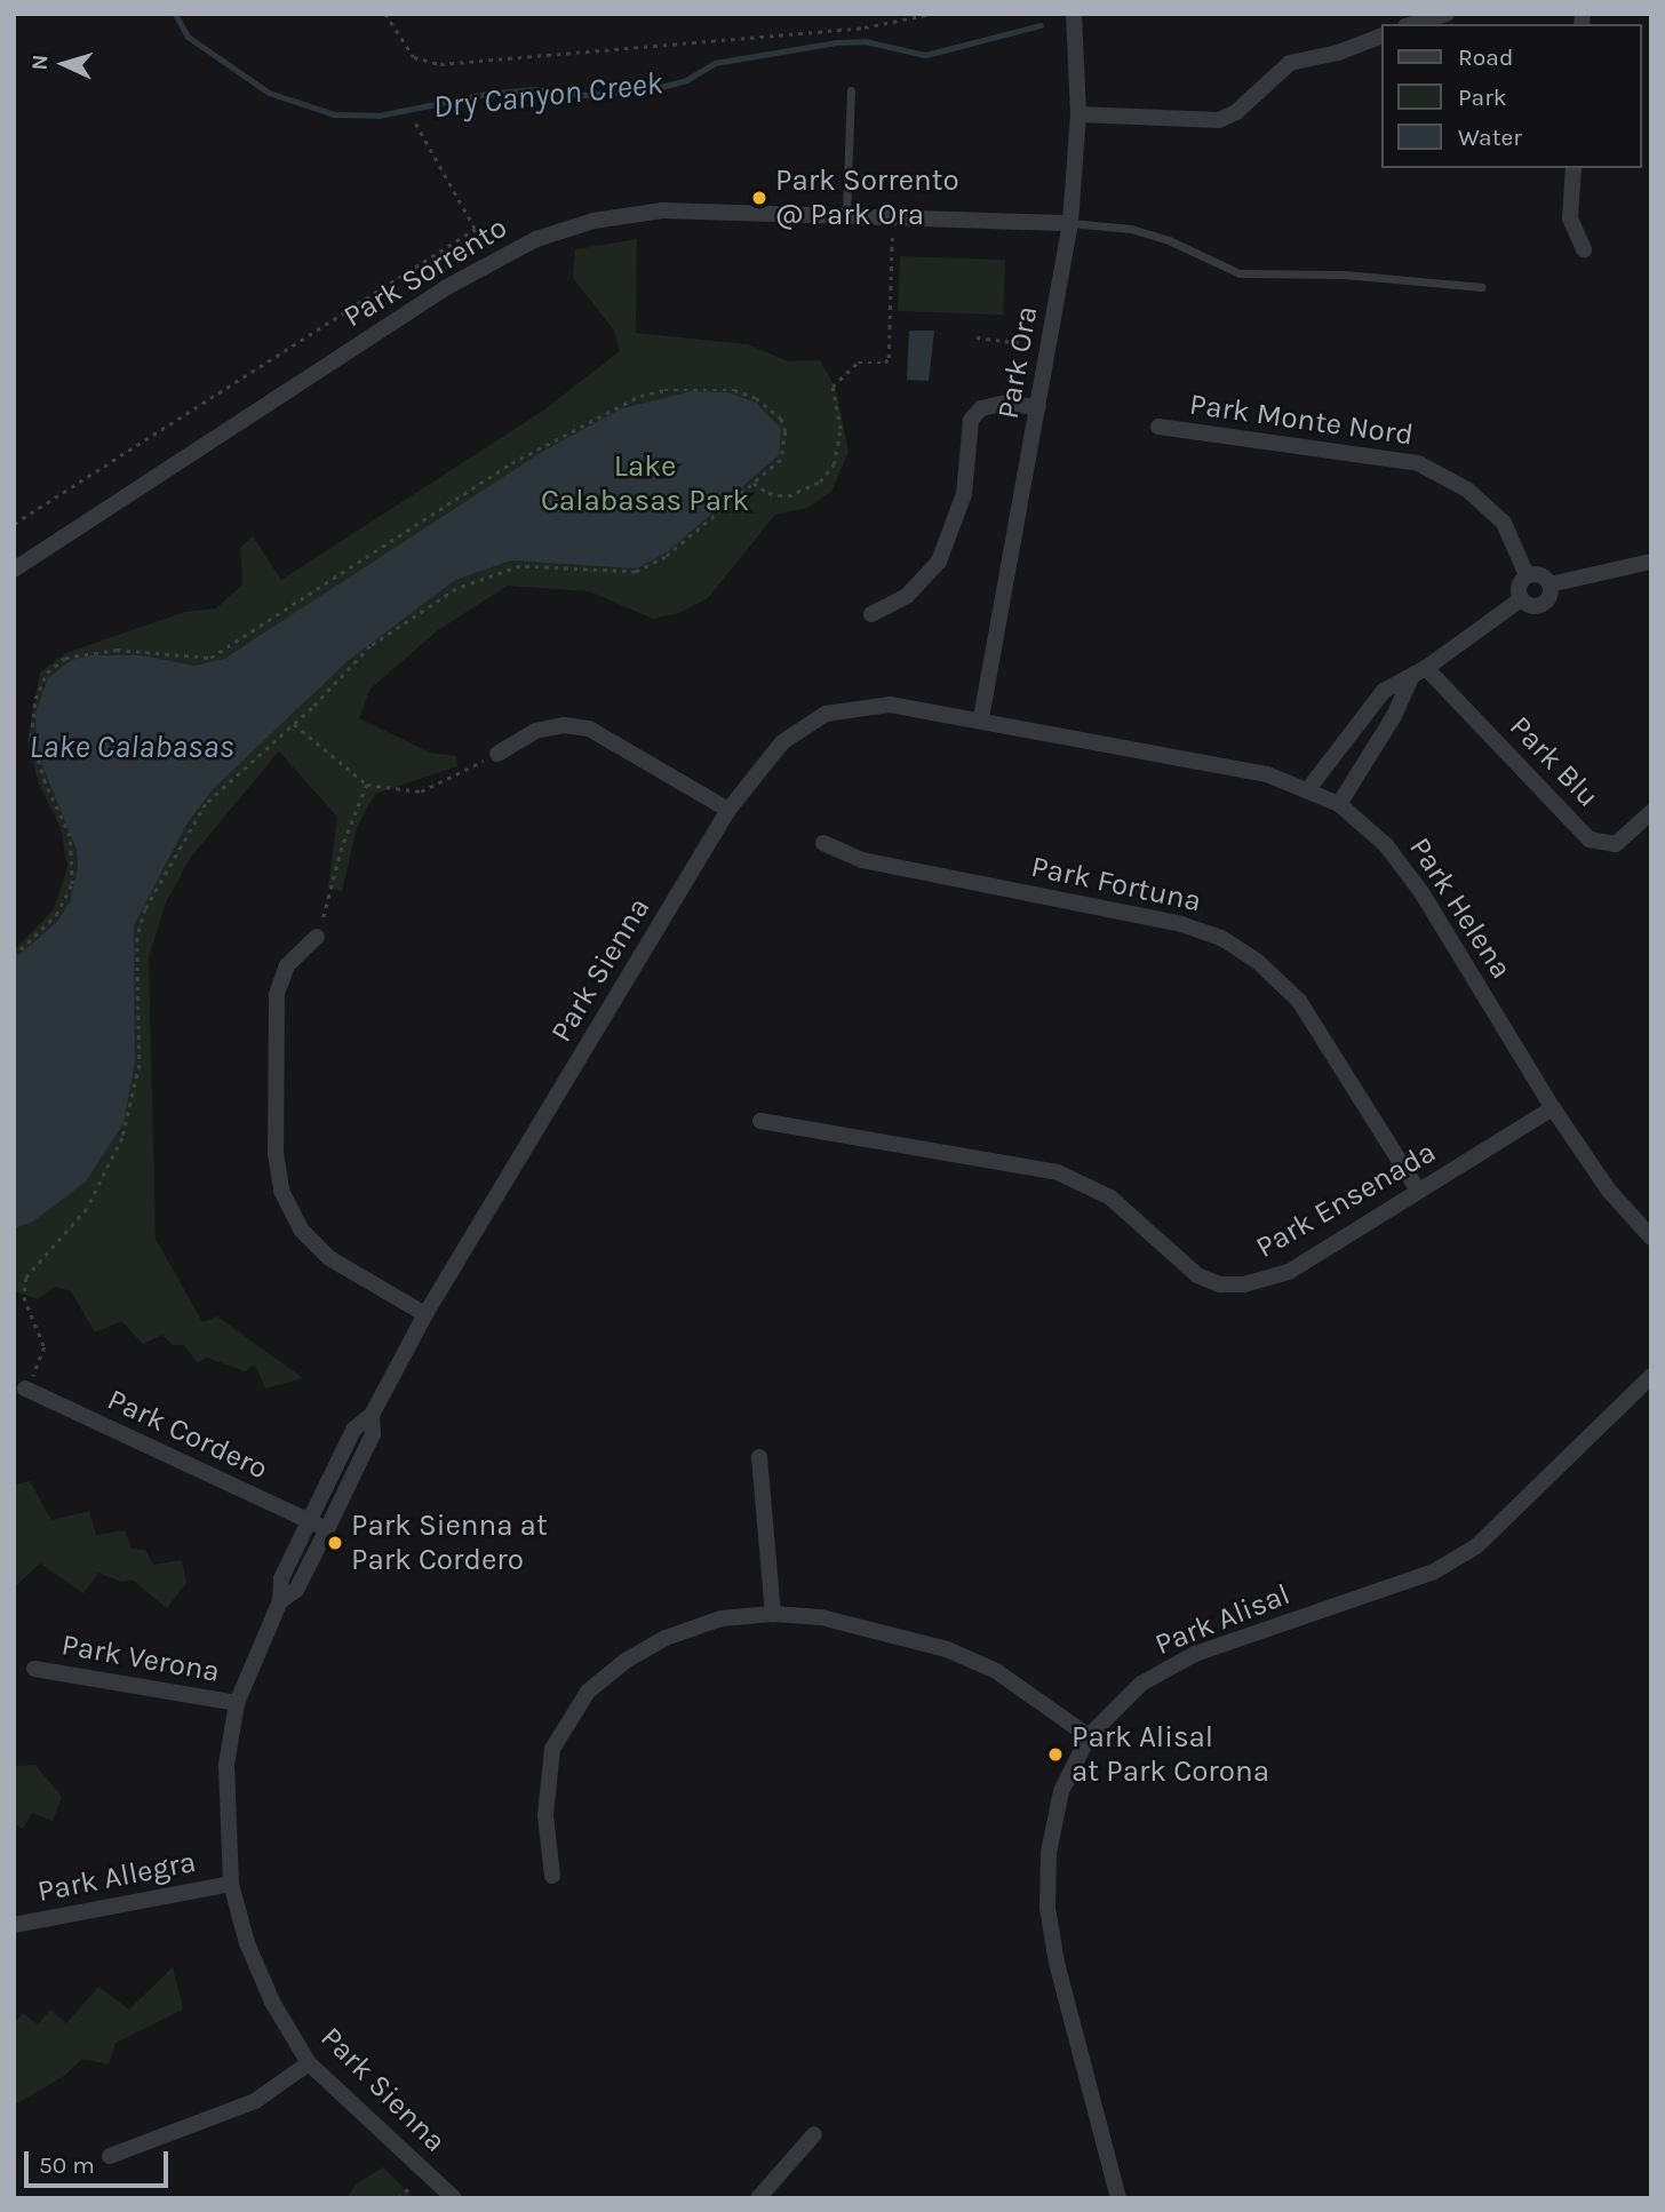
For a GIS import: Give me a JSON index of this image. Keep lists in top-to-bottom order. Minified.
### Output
{"streets":{"street":["Park Sorrento","Park Ora","Park Monte Nord","Park Blu","Park Fortuna","Park Helena","Park Sienna","Park Ensenada","Park Cordero","Park Alisal","Park Verona","Park Allegra"]},"crossings":[["Park Sorrento","Park Ora"],["Park Ora","Park Helena"],["Park Ora","Park Sienna"],["Park Fortuna","Park Ensenada"],["Park Helena","Park Sienna"],["Park Helena","Park Ensenada"],["Park Sienna","Park Cordero"],["Park Sienna","Park Verona"],["Park Sienna","Park Allegra"]],"water":["Dry Canyon Creek","Lake Calabasas"],"parks":["Lake Calabasas Park"],"places":["Park Sorrento @ Park Ora","Park Sienna at Park Cordero","Park Alisal at Park Corona"],"legend":["Road","Park","Water"],"scale_bar":"50 m","north":"left"}
